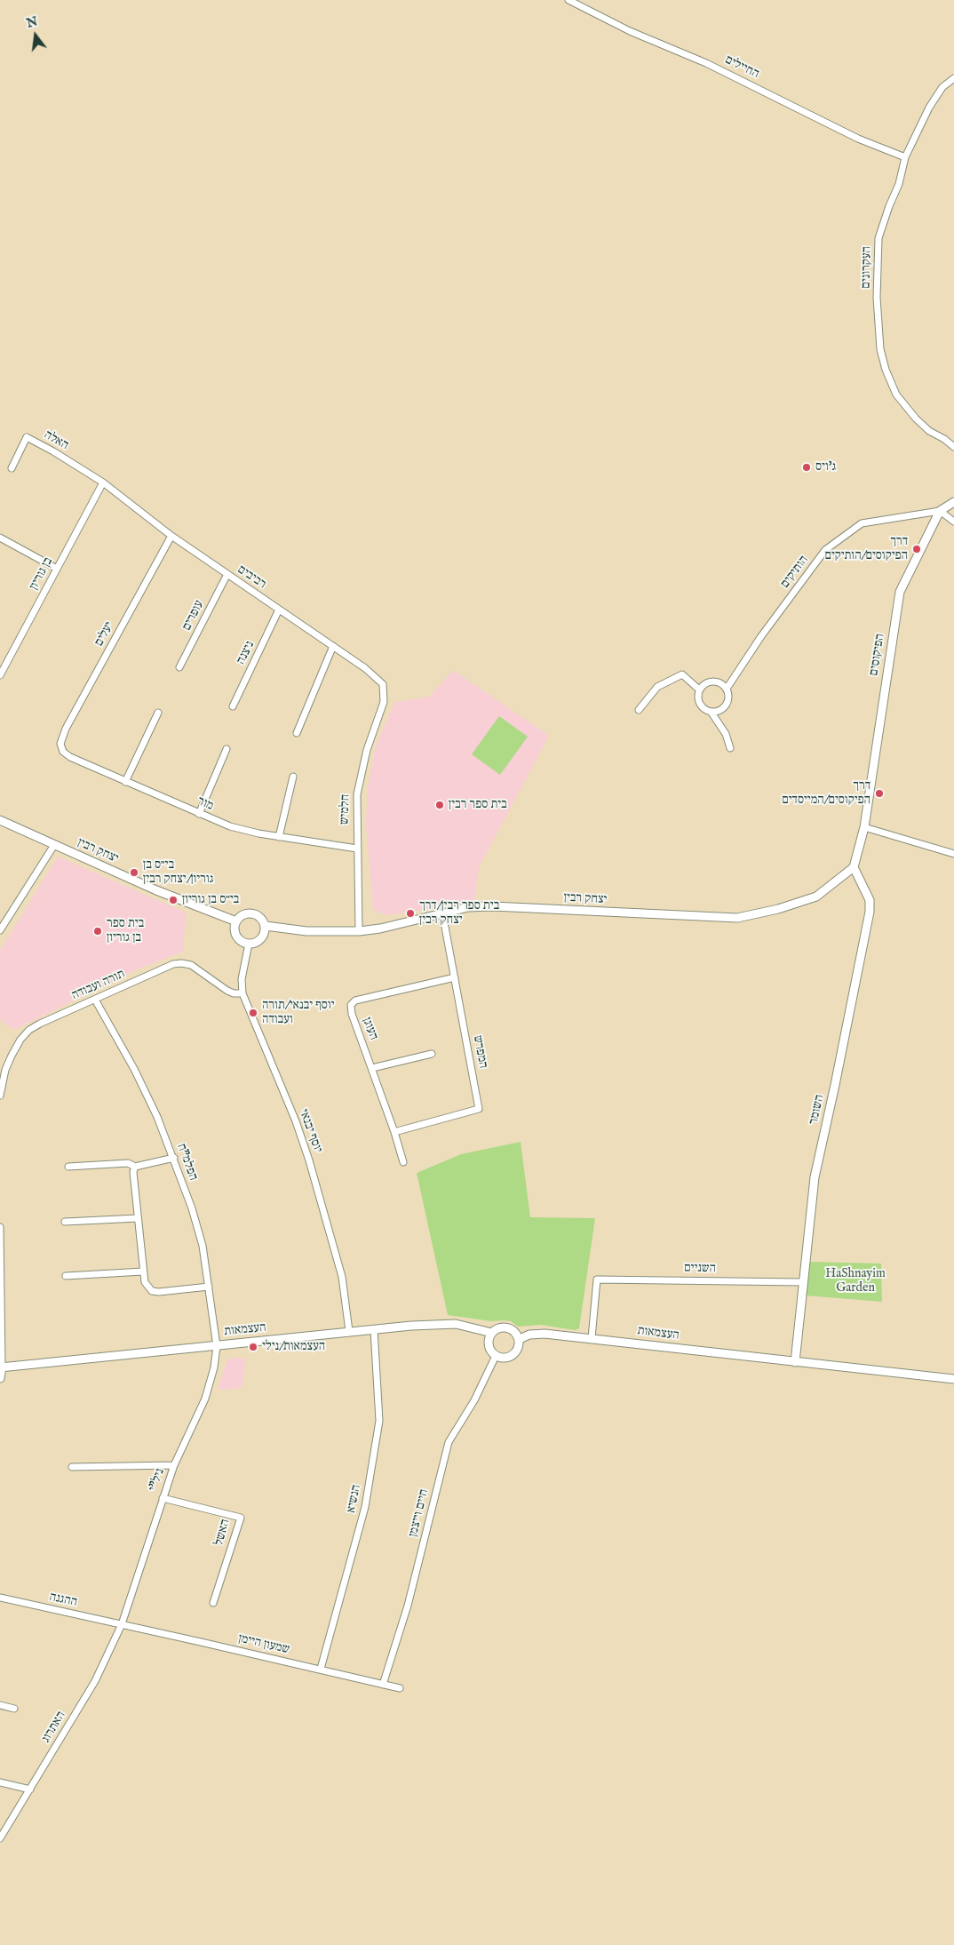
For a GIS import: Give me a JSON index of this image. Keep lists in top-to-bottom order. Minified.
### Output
{"streets":{"street":["החיילים","העקרונים","האלה","הותיקים","בן גוריון","רביבים","עופרים","יעלים","ניצנה","הפיקוסים","מור","חלמיש","יצחק רבין","תורה ועבודה","העוגן","המפרש","השומר","יוסף יבנאי","הפלמ\"ח","השניים","העצמאות","ניל\"י","הנשיא","חיים וייצמן","האשל","ההגנה","שמעון היימן","האתרוג"]},"crossings":[["החיילים","העקרונים"],["האלה","בן גוריון"],["האלה","רביבים"],["הותיקים","הפיקוסים"],["בן גוריון","רביבים"],["רביבים","עופרים"],["רביבים","יעלים"],["רביבים","ניצנה"],["רביבים","חלמיש"],["יעלים","מור"],["מור","חלמיש"],["חלמיש","יצחק רבין"],["יצחק רבין","המפרש"],["יצחק רבין","השומר"],["יצחק רבין","יוסף יבנאי"],["תורה ועבודה","יוסף יבנאי"],["תורה ועבודה","הפלמ\"ח"],["העוגן","המפרש"],["השומר","השניים"],["השומר","העצמאות"],["יוסף יבנאי","העצמאות"],["הפלמ\"ח","העצמאות"],["הפלמ\"ח","ניל\"י"],["השניים","העצמאות"],["העצמאות","ניל\"י"],["העצמאות","הנשיא"],["העצמאות","חיים וייצמן"],["ניל\"י","האשל"],["ניל\"י","ההגנה"],["ניל\"י","שמעון היימן"],["ניל\"י","האתרוג"],["הנשיא","שמעון היימן"],["חיים וייצמן","שמעון היימן"],["ההגנה","שמעון היימן"],["ההגנה","האתרוג"],["שמעון היימן","האתרוג"]],"parks":["HaShnayim Garden"],"places":["ג'ויס","דרך הפיקוסים/הותיקים","דרך הפיקוסים/המייסדים","בית ספר רבין","בי״ס בן גוריון/יצחק רבין","בי״ס בן גוריון","בית ספר רבין/דרך יצחק רבין","בית ספר בן גוריון","יוסף יבנאי/תורה ועבודה","העצמאות/נילי"],"north":"top"}
